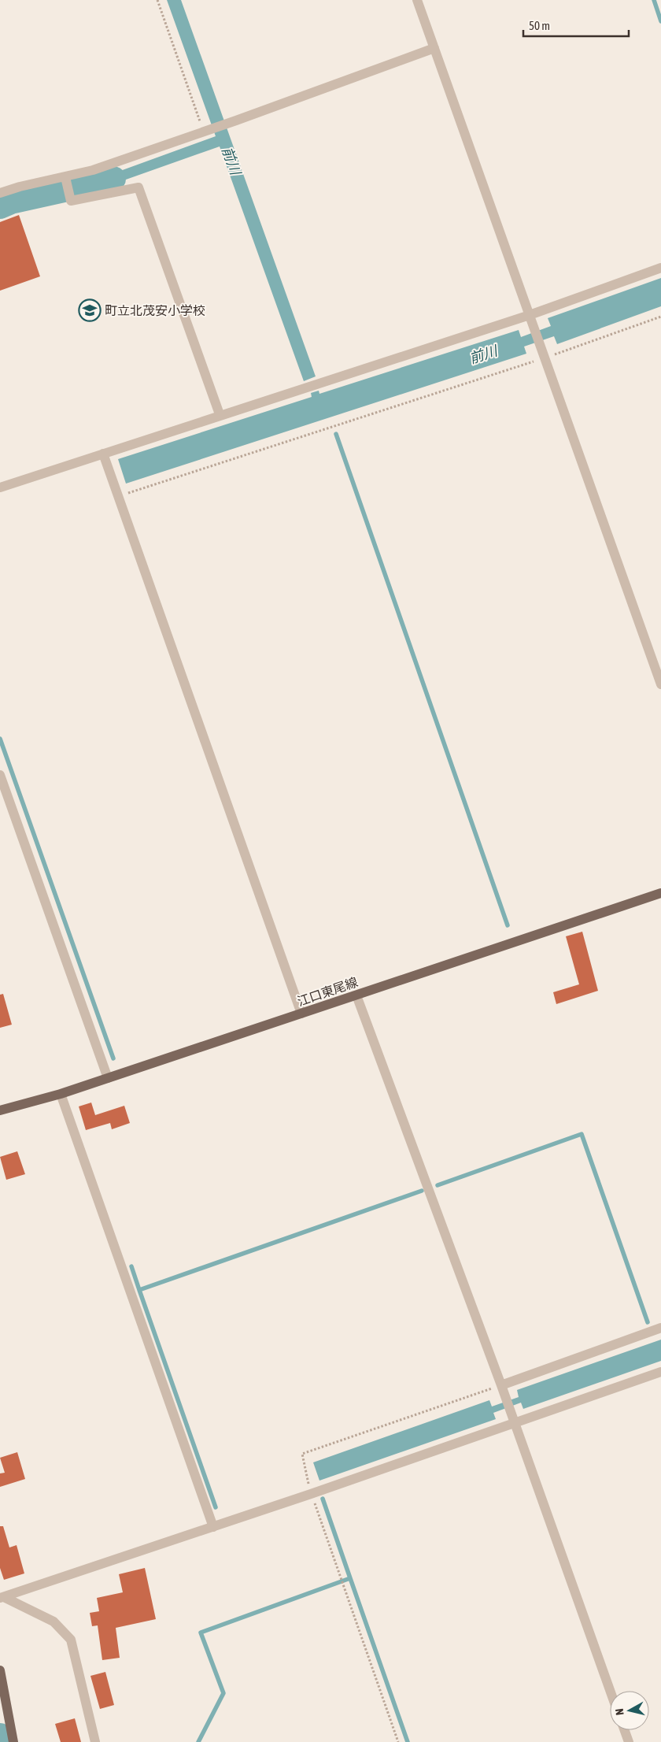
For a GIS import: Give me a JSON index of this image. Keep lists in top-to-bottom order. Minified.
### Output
{"streets":{"main road":["江口東尾線"]},"water":["前川"],"places":{"school or university":["町立北茂安小学校"]},"scale_bar":"50 m","north":"left"}
